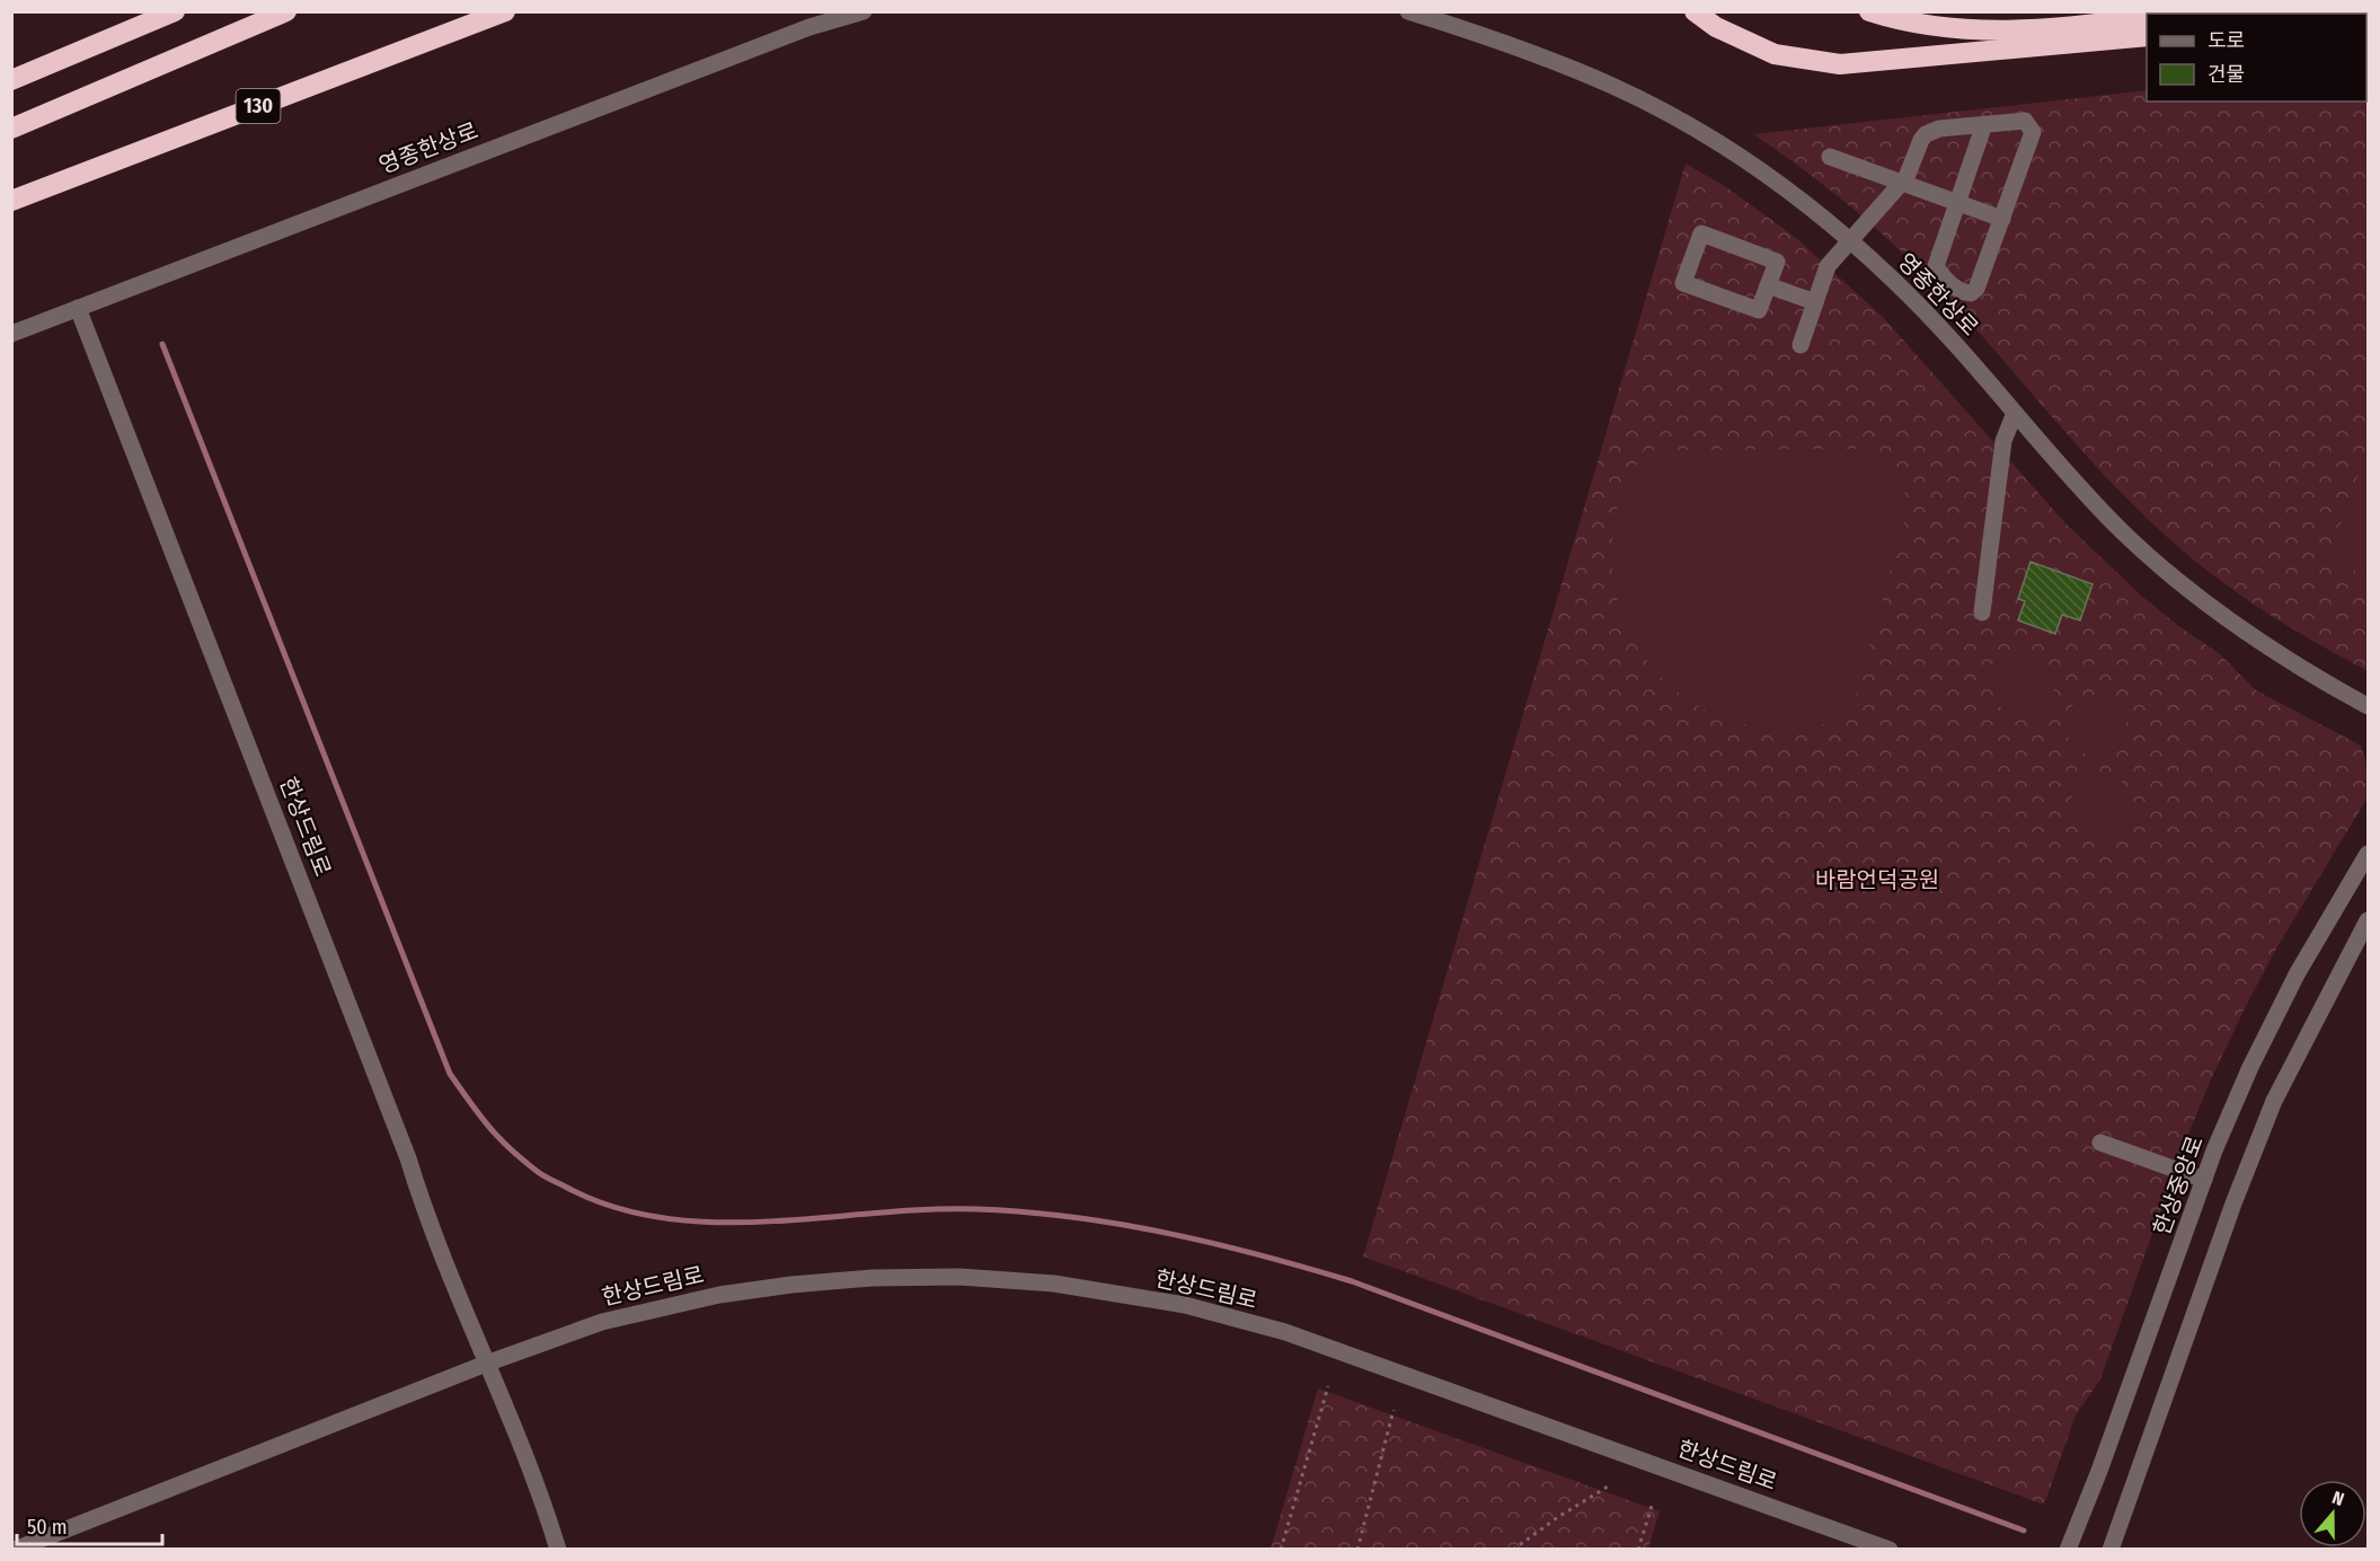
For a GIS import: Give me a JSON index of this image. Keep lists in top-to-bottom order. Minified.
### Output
{"streets":{"highway":["130"],"street":["영종한상로","한상드림로","한상중앙로"]},"crossings":[["영종한상로","한상드림로"]],"parks":["바람언덕공원"],"legend":["도로","건물"],"scale_bar":"50 m","north":"top"}
